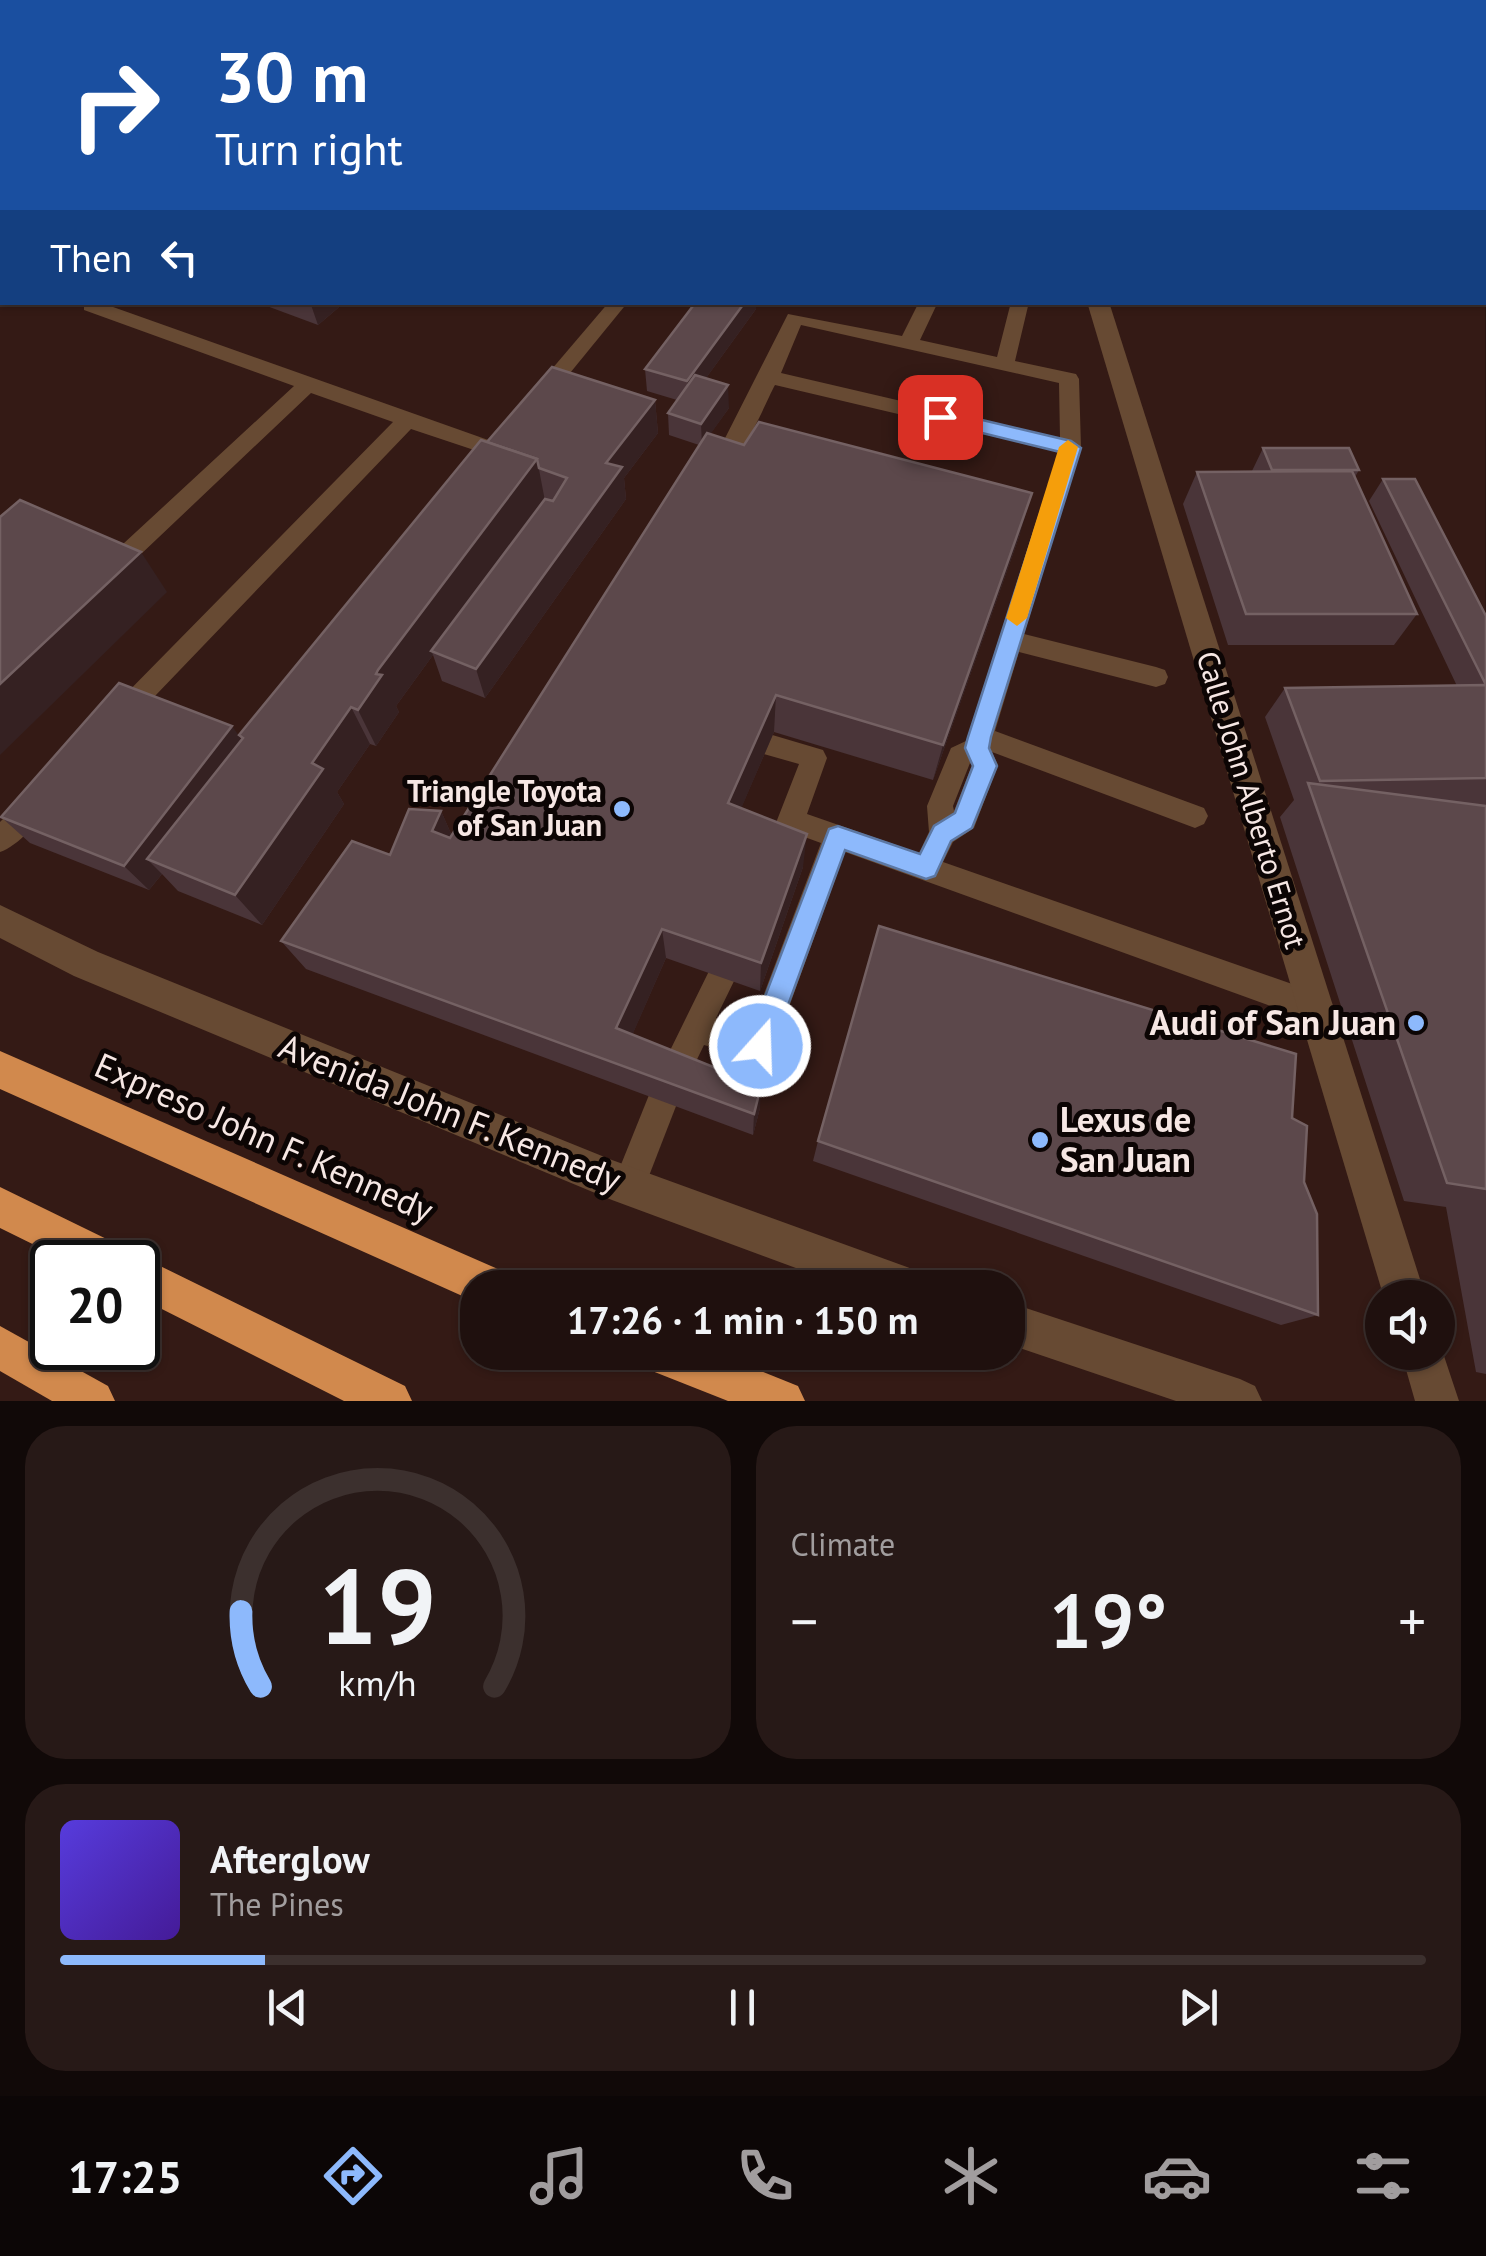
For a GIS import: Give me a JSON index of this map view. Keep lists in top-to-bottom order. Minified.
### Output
{"streets":{"highway":["Expreso John F. Kennedy"],"street":["Calle John Alberto Ernot","Avenida John F. Kennedy"]},"places":["Triangle Toyota of San Juan","Audi of San Juan","Lexus de San Juan"],"page":{"turn":["30 m","Turn right"],"then":"Then","limit":"20","trip":"17:26 · 1 min · 150 m","tile":"Climate","heat":["−","19°","+"],"song":["Afterglow","The Pines"],"tabs":"17:25","gauge":["19","km/h"]}}
